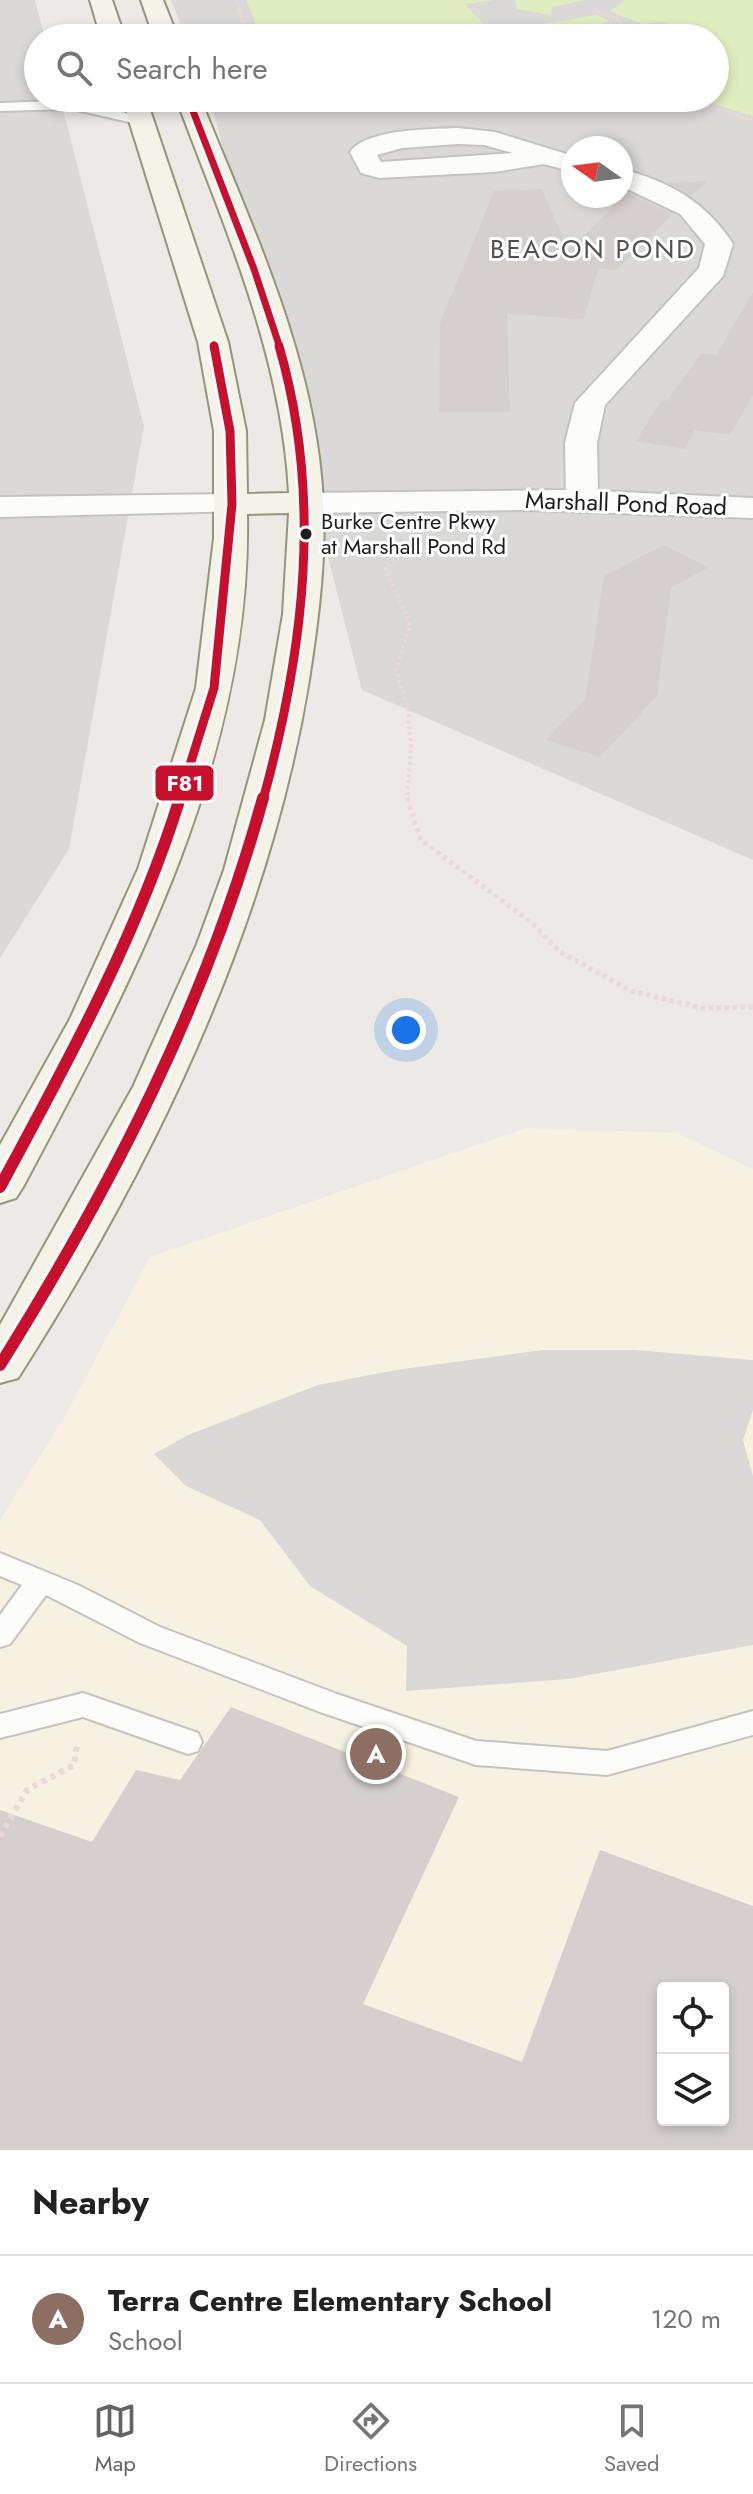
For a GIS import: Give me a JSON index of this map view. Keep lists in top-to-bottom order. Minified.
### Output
{"streets":{"street":["Marshall Pond Road"]},"districts":["BEACON POND"],"places":["Burke Centre Pkwy at Marshall Pond Rd"],"lines":["transit line F81"],"north":"left","page":{"search":"Search here","pins":"A","heading":"Nearby","list":[{"mark":"A","name":"Terra Centre Elementary School","note":"School","value":"120 m"}],"nav":["Map","Directions","Saved"]}}
